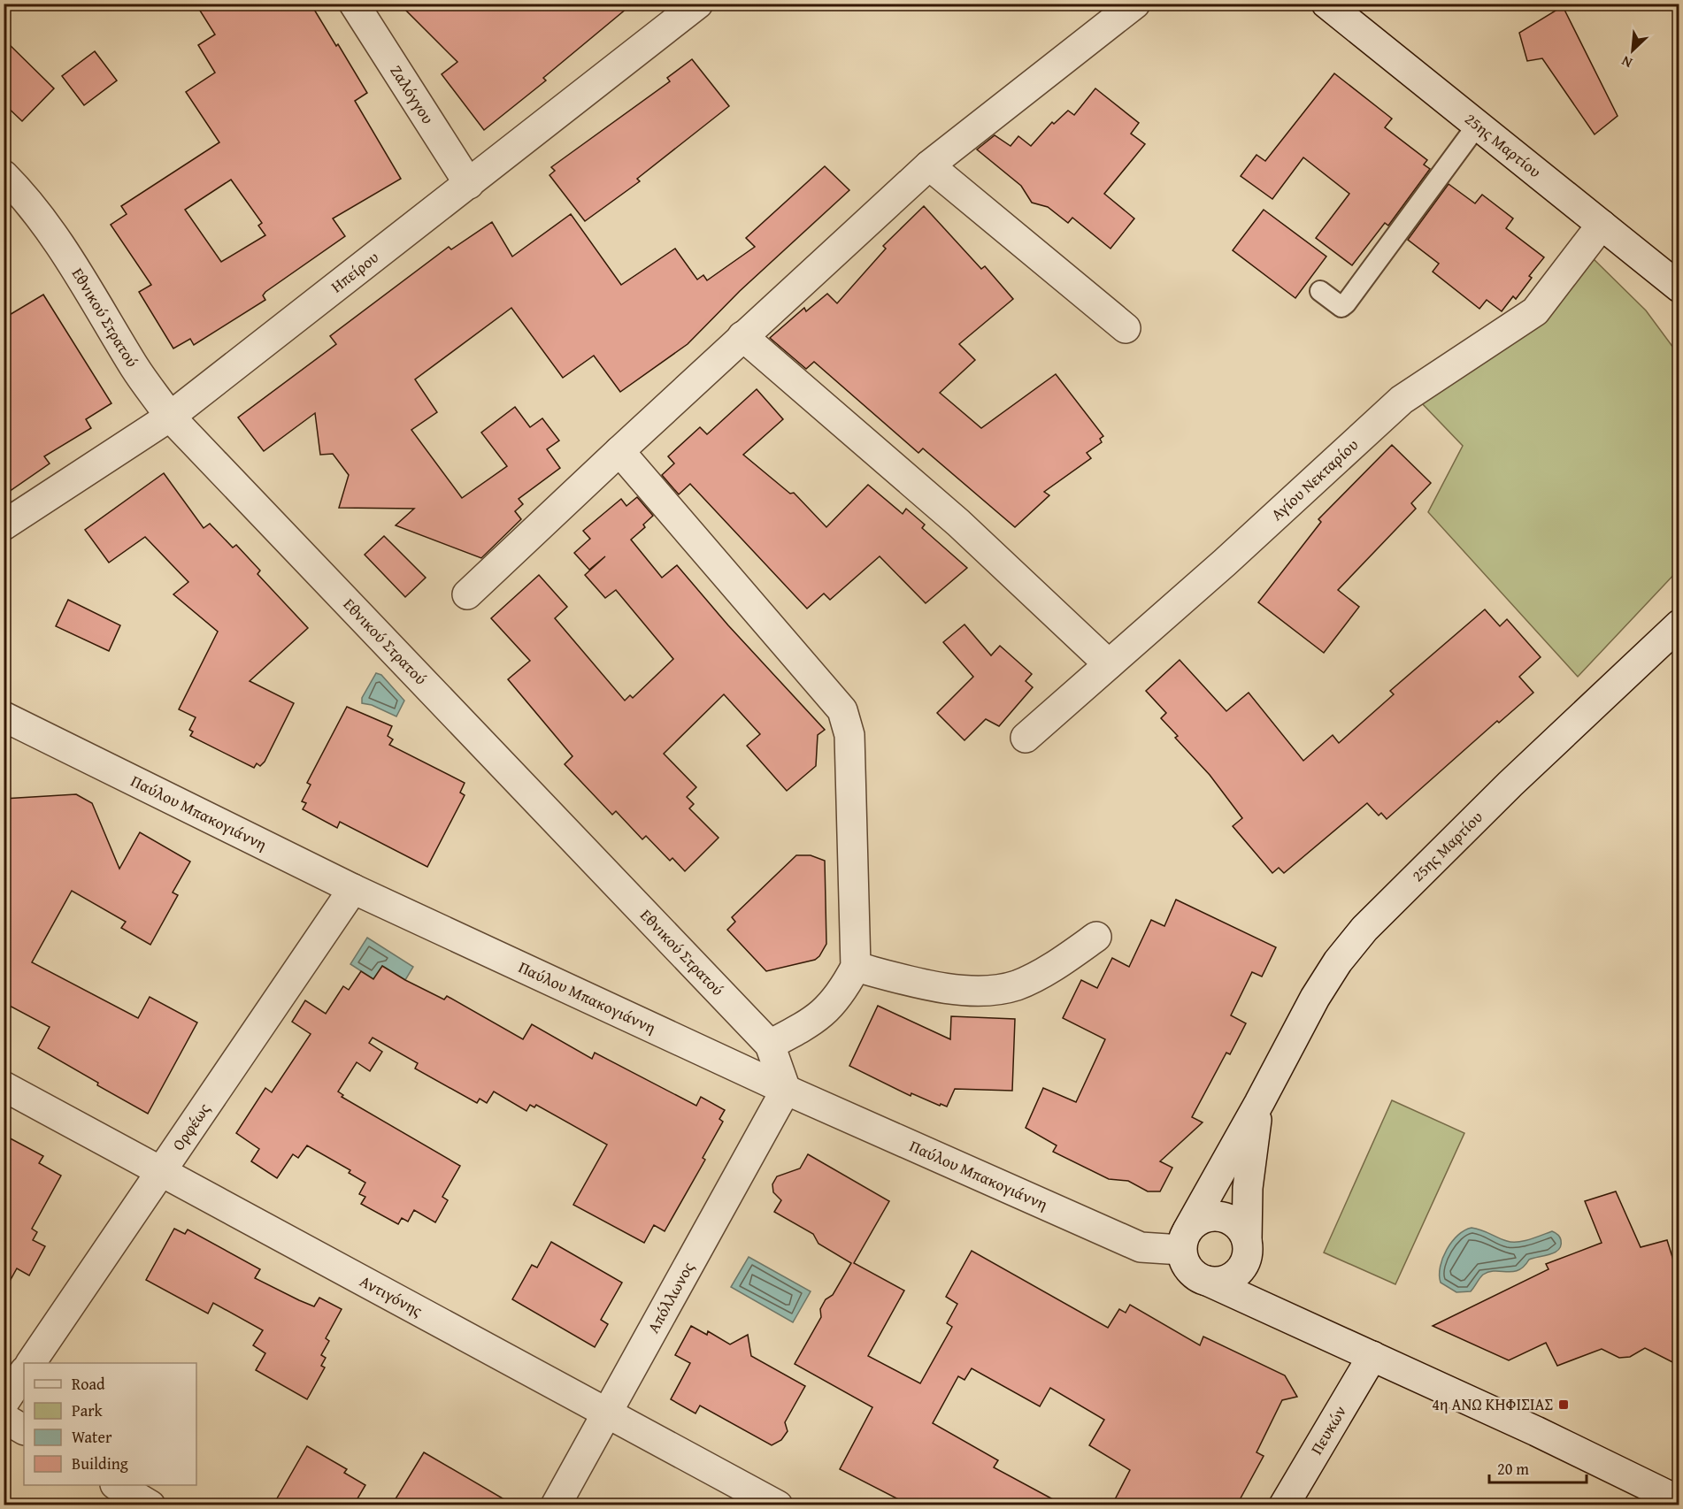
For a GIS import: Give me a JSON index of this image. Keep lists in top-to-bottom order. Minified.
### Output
{"streets":{"street":["Ζαλόγγου","25ης Μαρτίου","Ηπείρου","Εθνικού Στρατού","Αγίου Νεκταρίου","Παύλου Μπακογιάννη","Ορφέως","Αντιγόνης","Απόλλωνος","Πευκών"]},"crossings":[["Ζαλόγγου","Ηπείρου"],["25ης Μαρτίου","Αγίου Νεκταρίου"],["25ης Μαρτίου","Παύλου Μπακογιάννη"],["Ηπείρου","Εθνικού Στρατού"],["Εθνικού Στρατού","Παύλου Μπακογιάννη"],["Εθνικού Στρατού","Απόλλωνος"],["Παύλου Μπακογιάννη","Ορφέως"],["Παύλου Μπακογιάννη","Απόλλωνος"],["Ορφέως","Αντιγόνης"],["Αντιγόνης","Απόλλωνος"]],"places":{"transit":["4η ΑΝΩ ΚΗΦΙΣΙΑΣ"]},"legend":["Road","Park","Water","Building"],"scale_bar":"20 m","north":"bottom left"}
